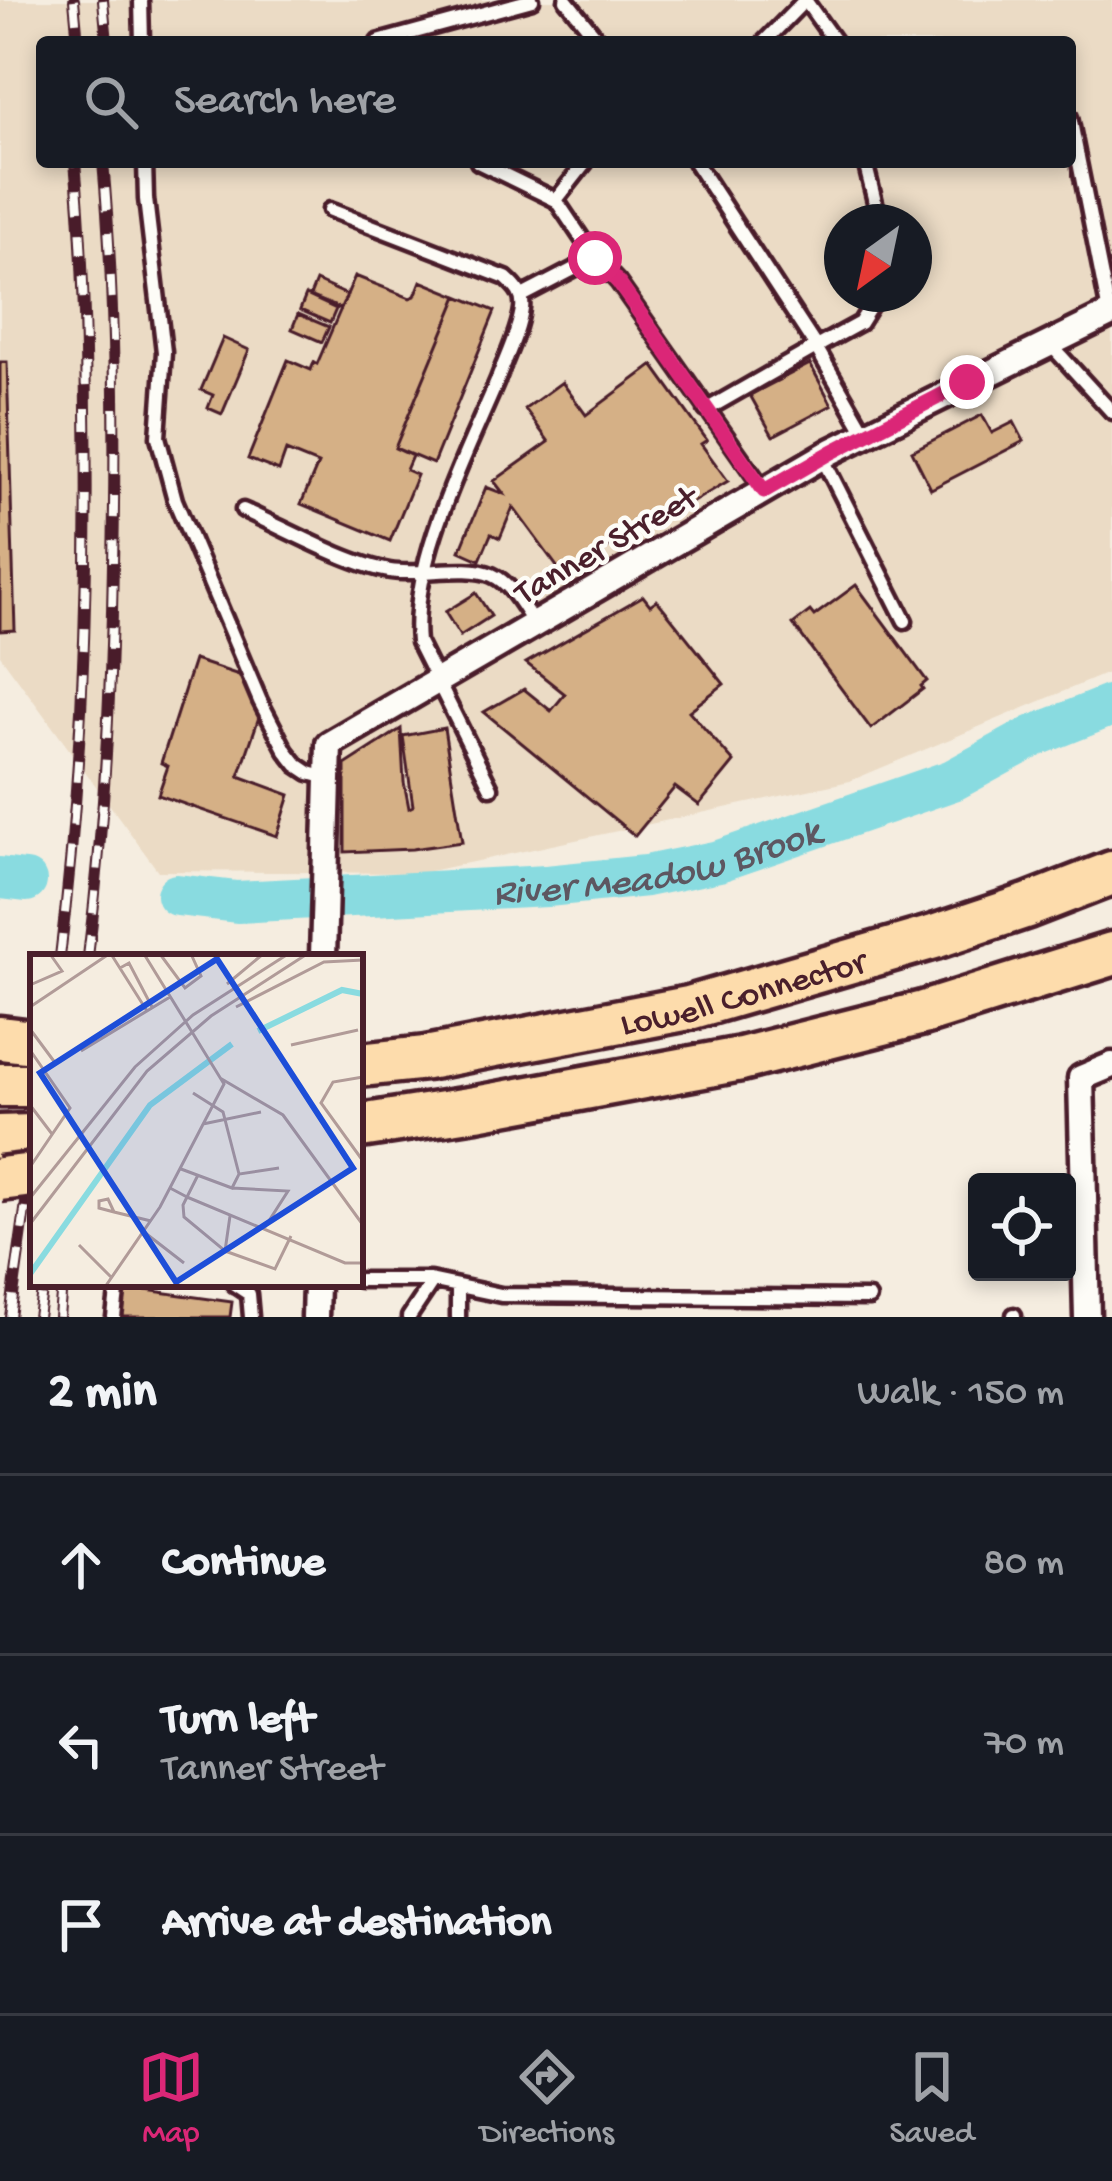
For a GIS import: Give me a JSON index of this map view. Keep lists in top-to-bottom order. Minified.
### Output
{"streets":{"highway":["Lowell Connector"],"street":["Tanner Street"]},"water":["River Meadow Brook"],"north":"bottom left","page":{"search":"Search here","heading":["2 min","Walk · 150 m"],"list":[["Continue","80 m"],["Turn left","Tanner Street","70 m"],"Arrive at destination"],"nav":["Map","Directions","Saved"]}}
